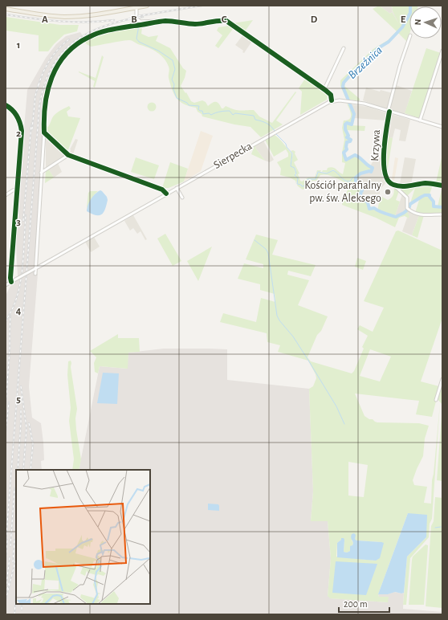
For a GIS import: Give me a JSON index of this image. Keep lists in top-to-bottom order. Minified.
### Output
{"streets":{"street":["Krzywa","Sierpecka"]},"water":["Brzeźnica"],"places":["Kościół parafialny pw. św. Aleksego"],"scale_bar":"200 m","north":"left","grid":{"columns":["A","B","C","D","E"],"rows":["1","2","3","4","5"]}}
